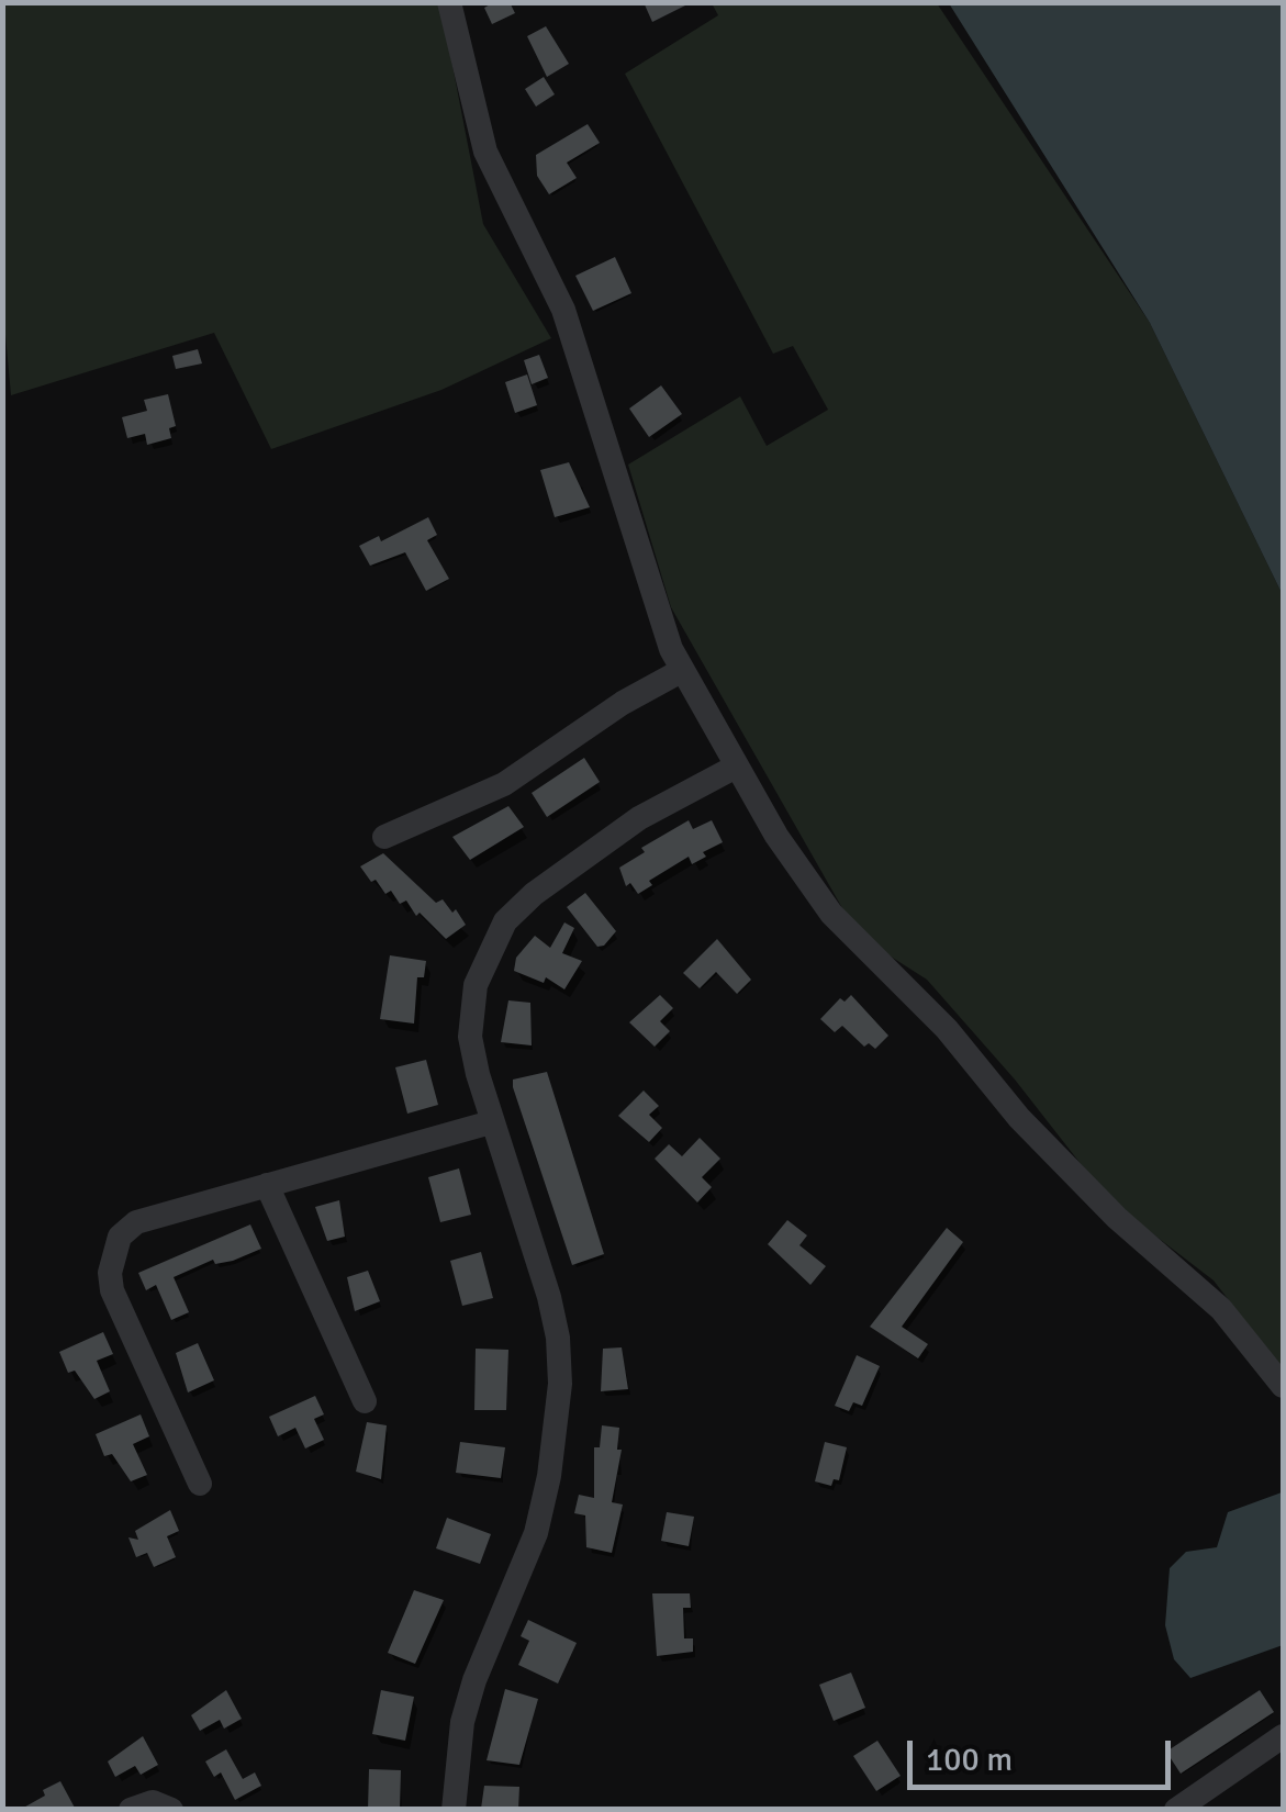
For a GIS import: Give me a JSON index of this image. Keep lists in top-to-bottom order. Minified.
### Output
{"scale_bar":"100 m"}
